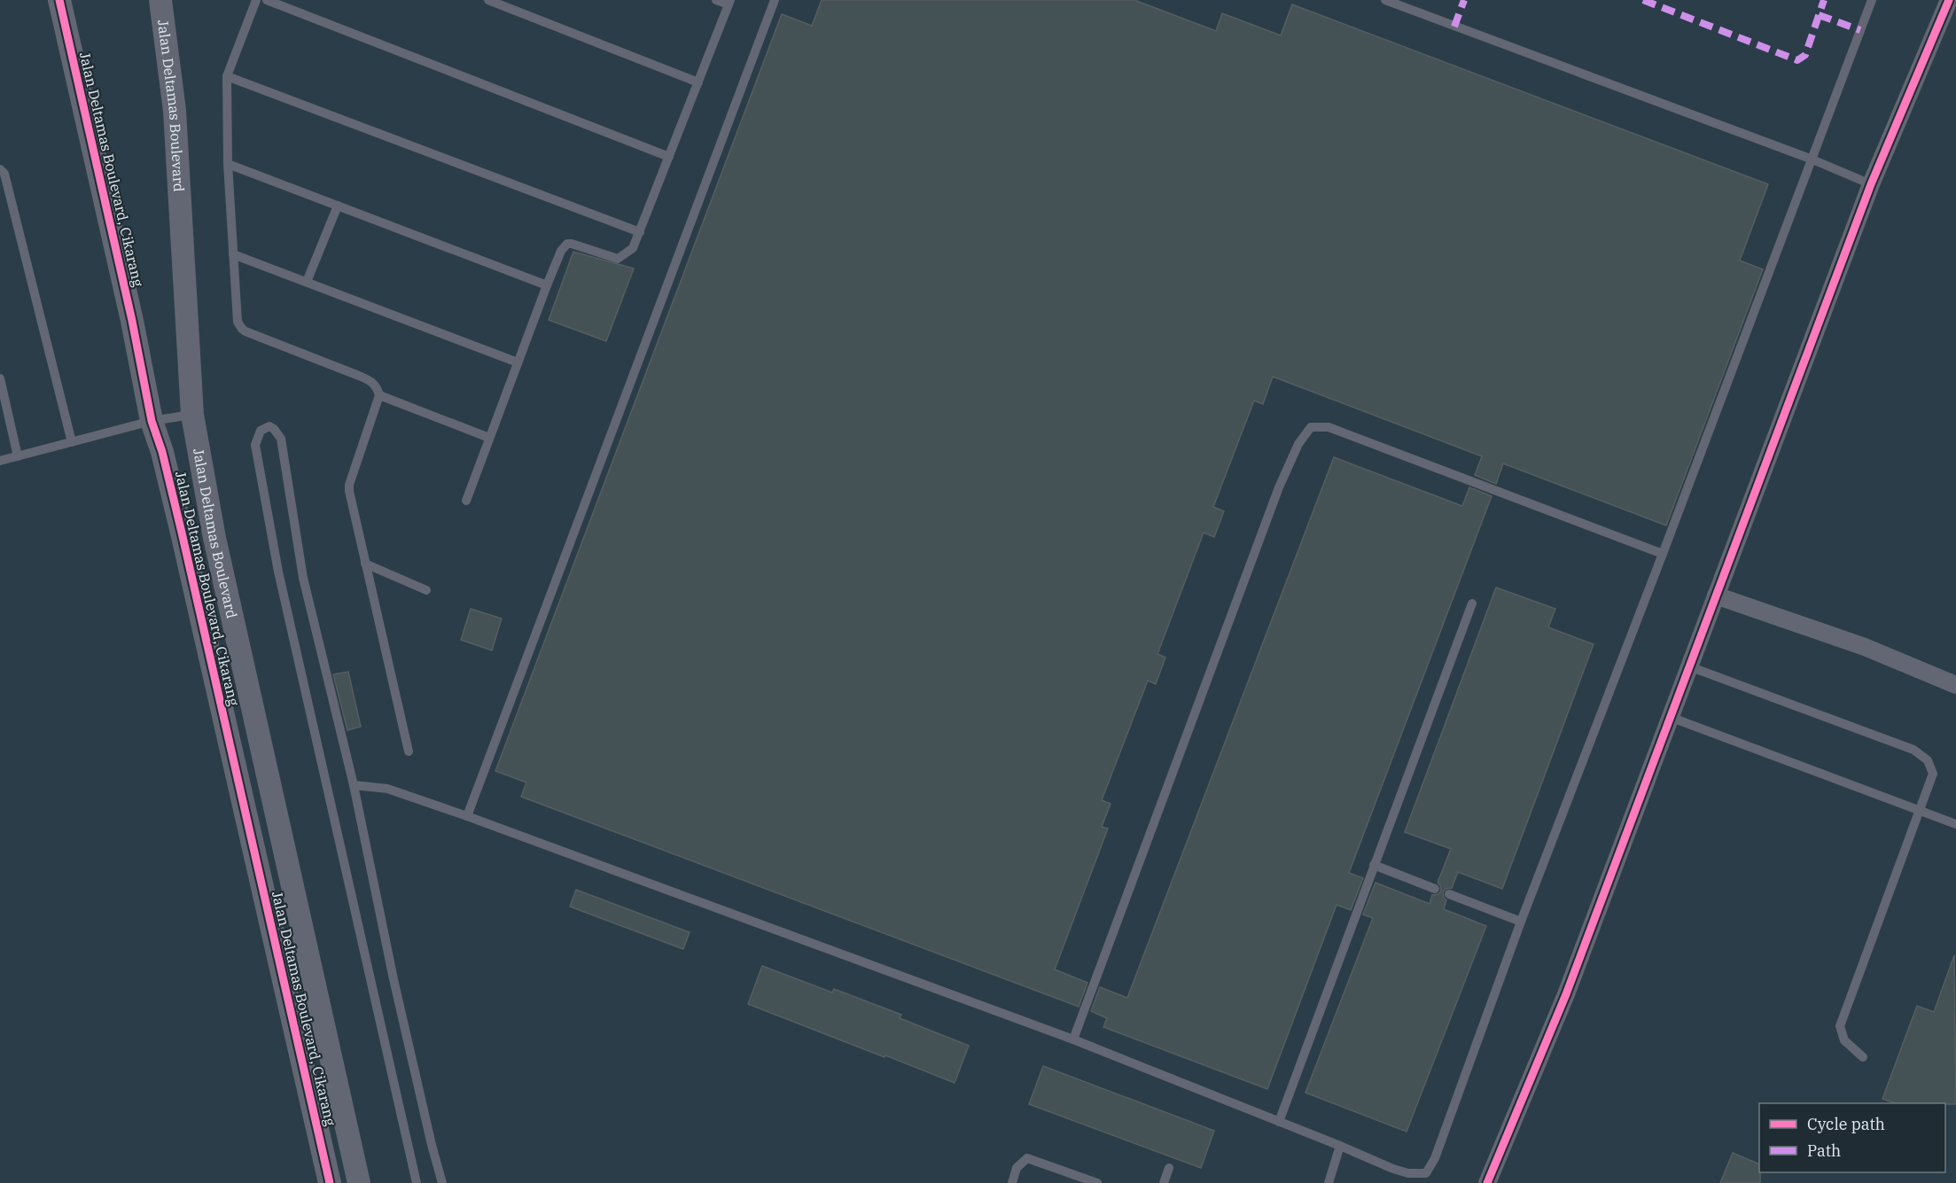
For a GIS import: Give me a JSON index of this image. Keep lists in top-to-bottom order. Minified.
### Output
{"streets":{"street":["Jalan Deltamas Boulevard","Jalan Deltamas Boulevard, Cikarang"]},"legend":["Cycle path","Path"]}
